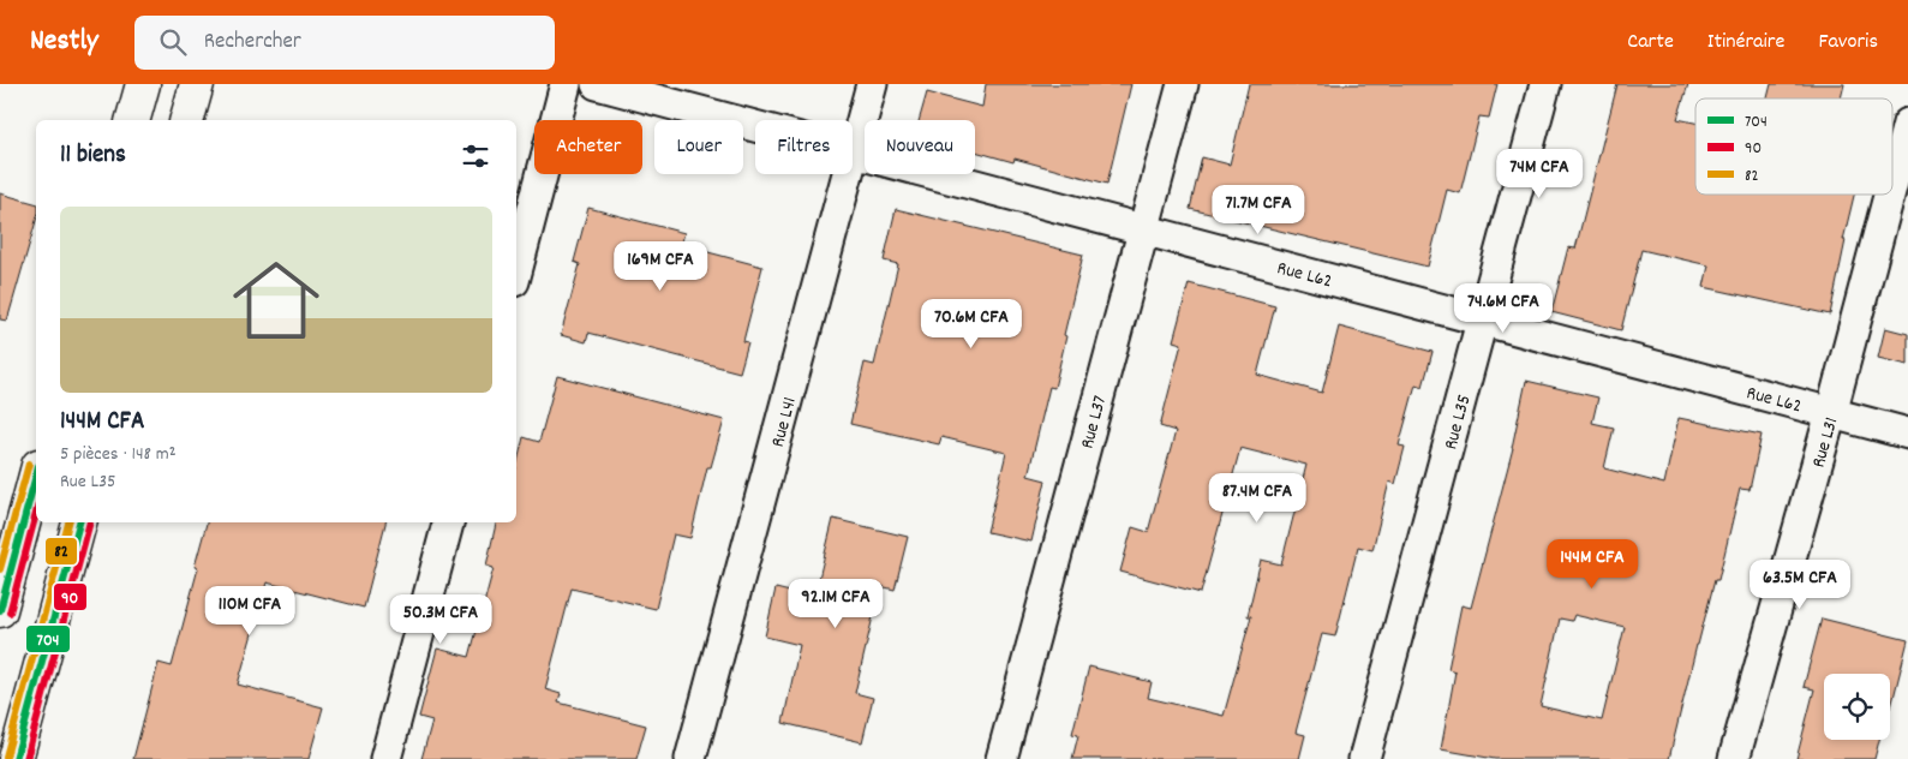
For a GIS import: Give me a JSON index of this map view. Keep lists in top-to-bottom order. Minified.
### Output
{"streets":{"street":["Rue L62","Rue L41","Rue L37","Rue L35","Rue L31"]},"crossings":[["Rue L62","Rue L41"],["Rue L62","Rue L37"],["Rue L62","Rue L35"],["Rue L62","Rue L31"]],"lines":["transit line 82","transit line 704","transit line 90"],"legend":["704","90","82"],"page":{"header":"Nestly","search":"Rechercher","nav":["Carte","Itinéraire","Favoris"],"chip":["Acheter","Louer","Filtres","Nouveau"],"heading":"11 biens","price":["74M CFA","71.7M CFA","169M CFA","74.6M CFA","70.6M CFA","87.4M CFA","144M CFA","63.5M CFA","92.1M CFA","110M CFA","50.3M CFA"],"list":[{"name":"144M CFA","note":"5 pièces · 148 m² · Rue L35"}]}}
